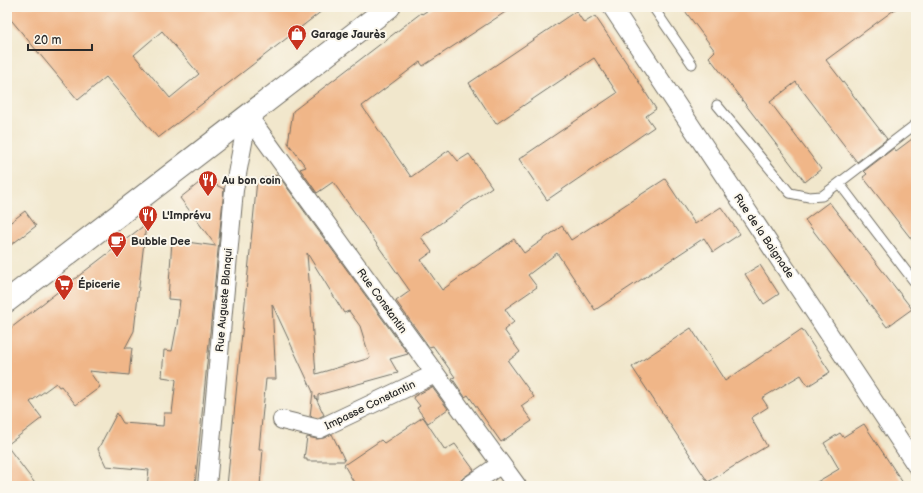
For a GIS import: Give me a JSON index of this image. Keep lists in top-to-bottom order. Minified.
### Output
{"streets":{"street":["Rue de la Baignade","Rue Auguste Blanqui","Rue Constantin","Impasse Constantin"]},"crossings":[["Rue Auguste Blanqui","Rue Constantin"],["Rue Constantin","Impasse Constantin"]],"places":{"shop":["Garage Jaurès"],"restaurant":["Au bon coin","L'Imprévu"],"cafe":["Bubble Dee"],"supermarket":["Épicerie"]},"scale_bar":"20 m"}
